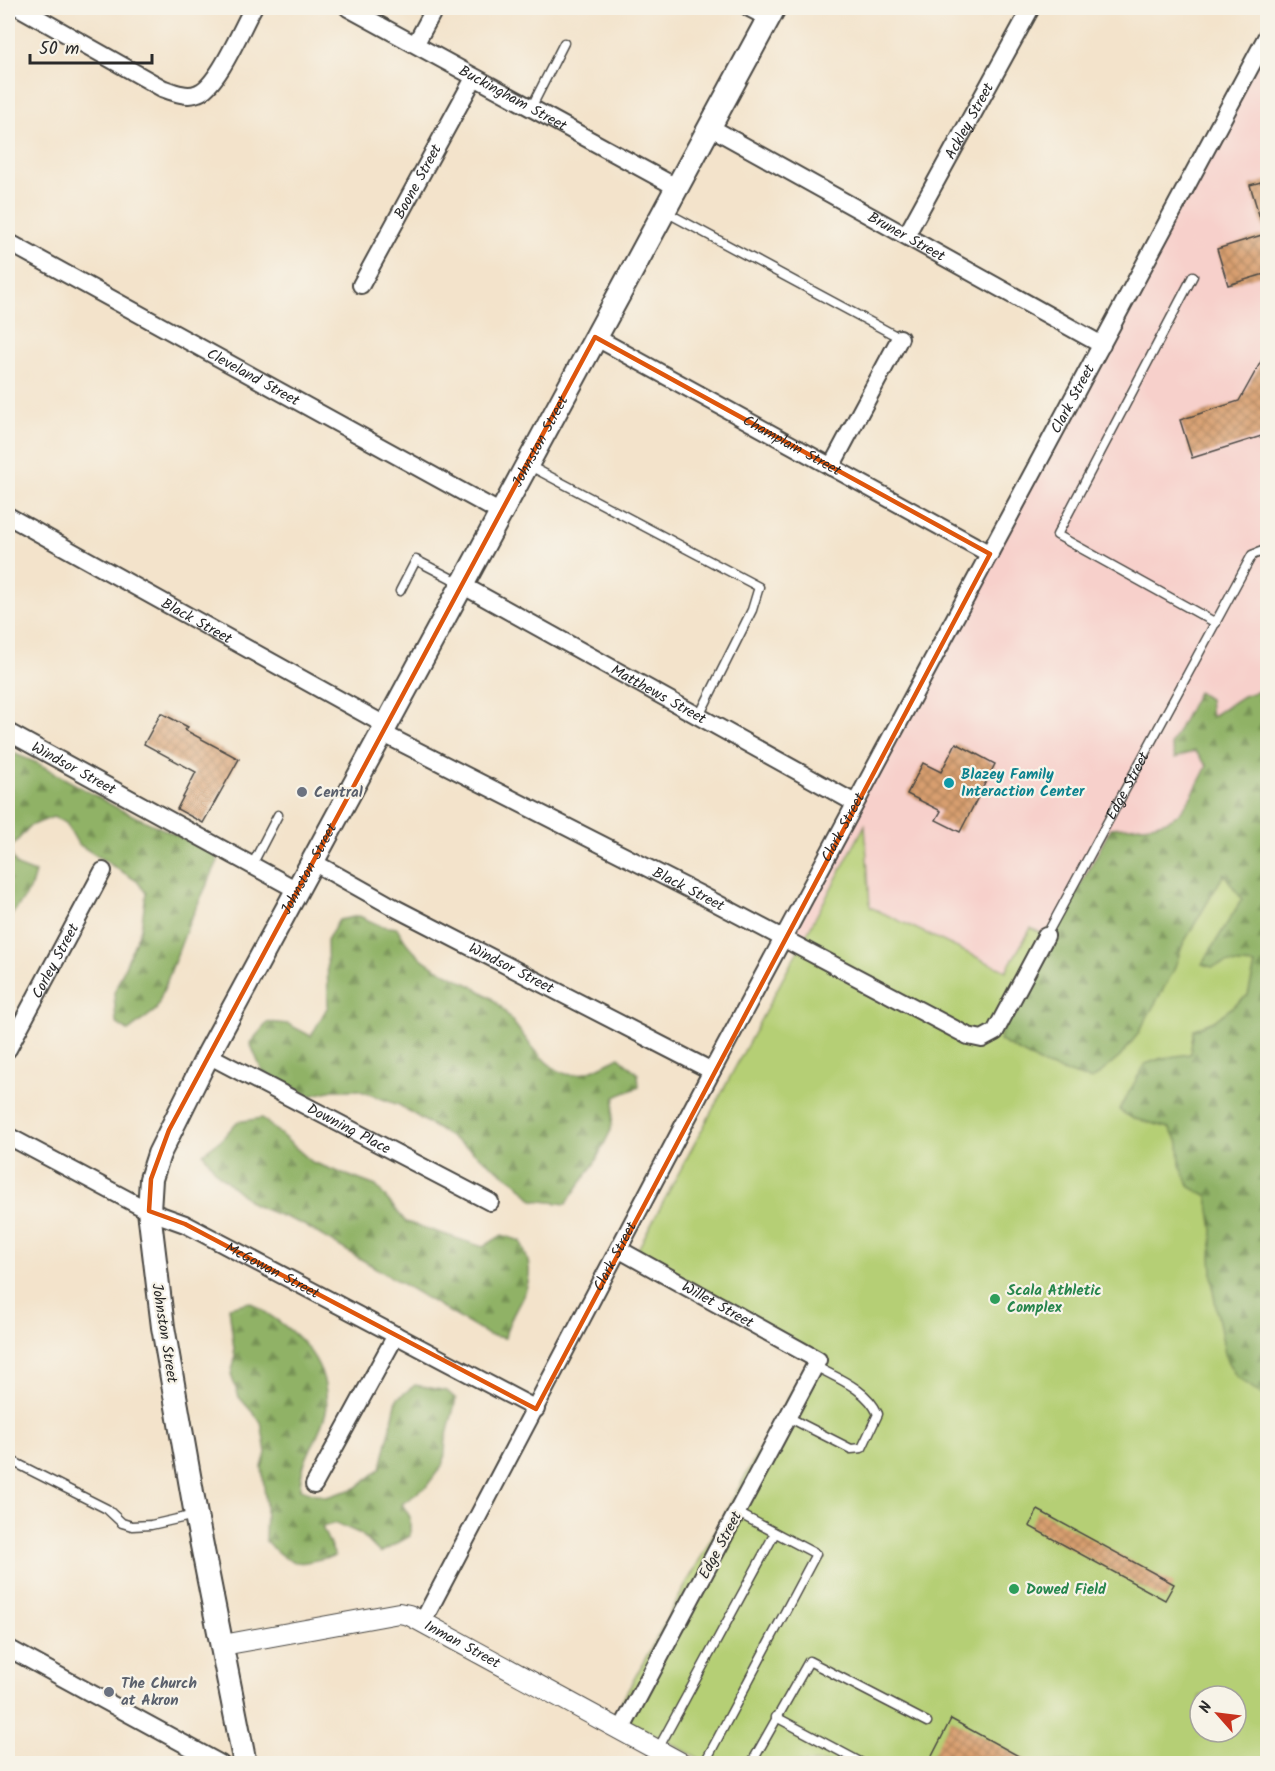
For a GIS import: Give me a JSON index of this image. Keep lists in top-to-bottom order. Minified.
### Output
{"streets":{"main road":["Johnston Street"],"street":["Buckingham Street","Ackley Street","Boone Street","Bruner Street","Cleveland Street","Clark Street","Champlain Street","Black Street","Matthews Street","Windsor Street","Edge Street","Corley Street","Downing Place","McGowan Street","Willet Street","Inman Street"]},"crossings":[["Buckingham Street","Boone Street"],["Buckingham Street","Johnston Street"],["Ackley Street","Bruner Street"],["Bruner Street","Clark Street"],["Bruner Street","Johnston Street"],["Cleveland Street","Johnston Street"],["Clark Street","Champlain Street"],["Clark Street","Black Street"],["Clark Street","Matthews Street"],["Clark Street","Windsor Street"],["Clark Street","McGowan Street"],["Clark Street","Willet Street"],["Clark Street","Inman Street"],["Johnston Street","Champlain Street"],["Johnston Street","Black Street"],["Johnston Street","Matthews Street"],["Johnston Street","Windsor Street"],["Johnston Street","Downing Place"],["Johnston Street","McGowan Street"],["Johnston Street","Inman Street"],["Black Street","Edge Street"],["Edge Street","Willet Street"],["Edge Street","Inman Street"]],"places":["Blazey Family Interaction Center","Central","Scala Athletic Complex","Dowed Field","The Church at Akron"],"scale_bar":"50 m","north":"top left"}
